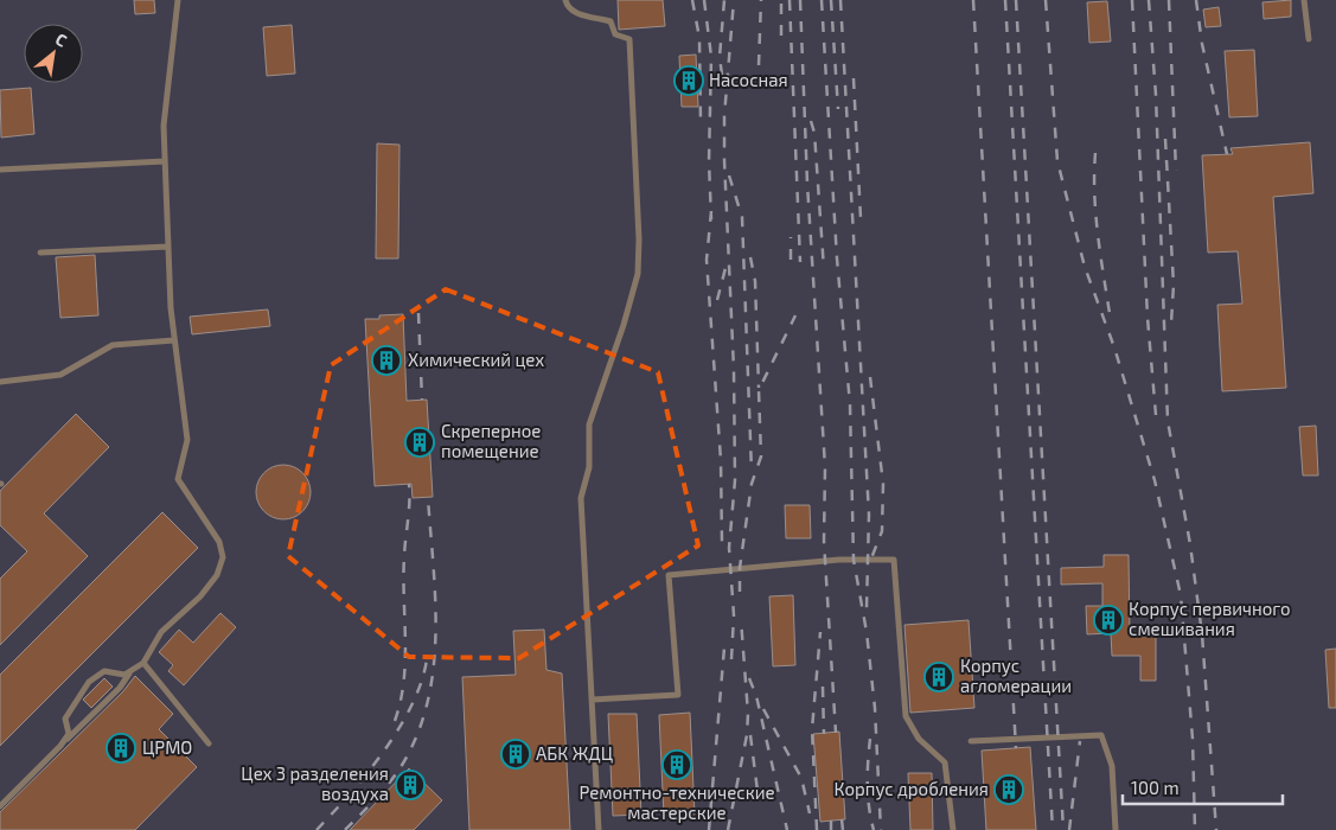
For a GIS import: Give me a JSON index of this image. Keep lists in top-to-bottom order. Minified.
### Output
{"places":{"building":["Насосная","Химический цех","Скреперное помещение","Корпус первичного смешивания","Корпус агломерации","ЦРМО","АБК ЖДЦ","Ремонтно-технические мастерские","Цех 3 разделения воздуха","Корпус дробления"]},"scale_bar":"100 m","north":"top right"}
